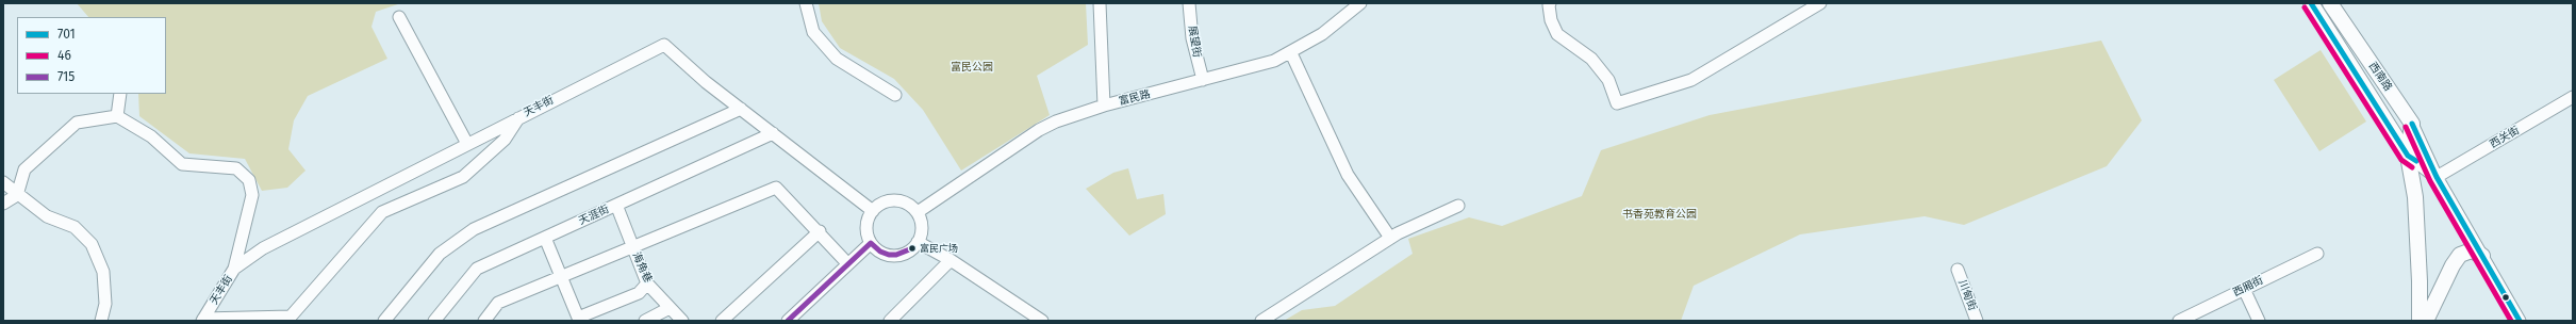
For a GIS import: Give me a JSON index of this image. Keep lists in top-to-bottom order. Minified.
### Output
{"streets":{"main road":["西南路"],"street":["展望街","富民路","天丰街","西关街","天涯街","海角巷","西厢街","川甸街"]},"crossings":[["展望街","富民路"],["富民路","天丰街"],["天丰街","天涯街"],["天涯街","海角巷"]],"parks":["富民公园","书香苑教育公园"],"places":["富民广场"],"lines":["transit line 701","transit line 46","transit line 715"],"legend":["701","46","715"]}
